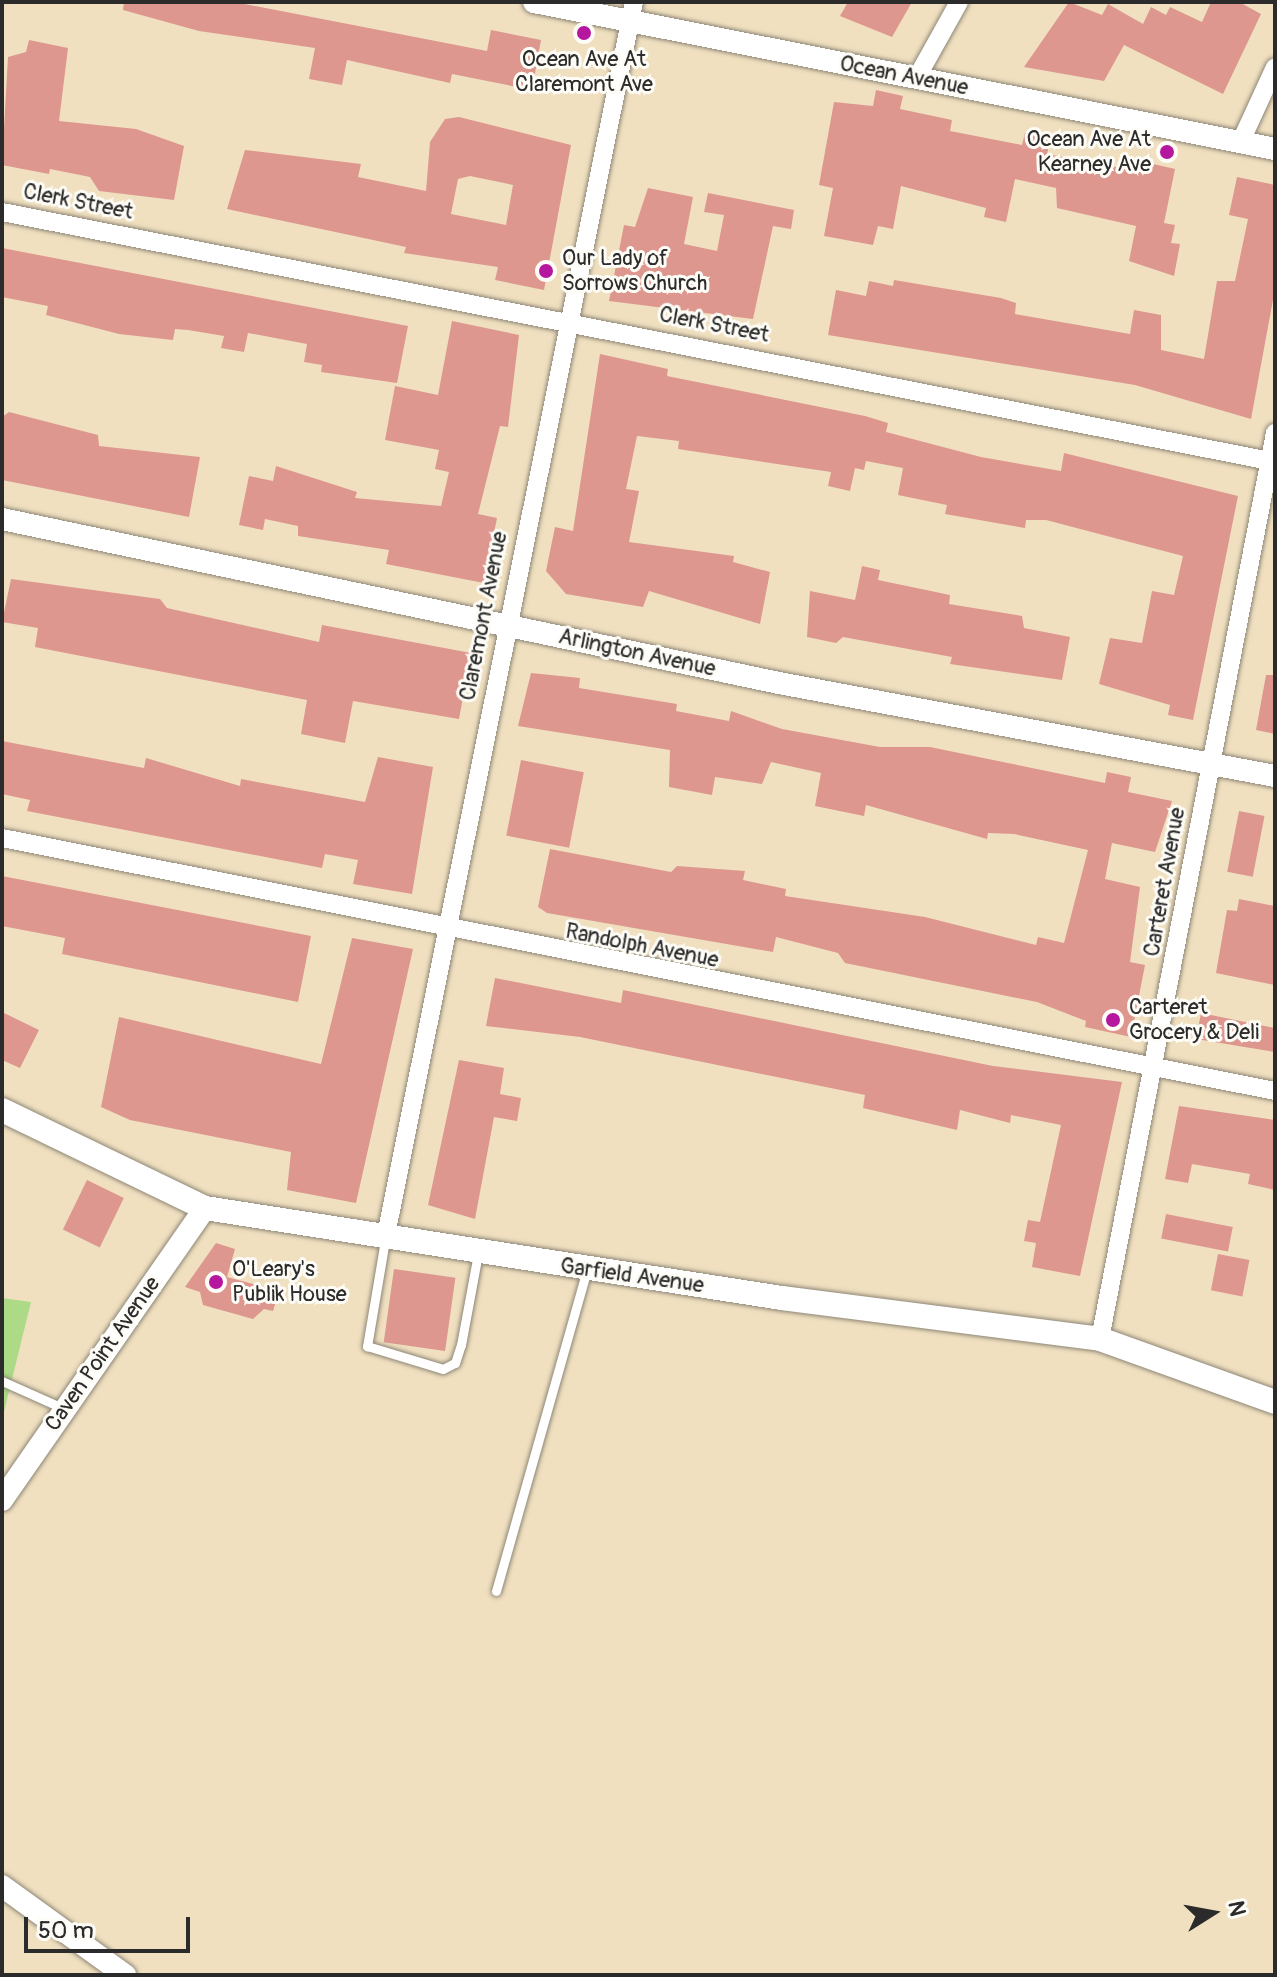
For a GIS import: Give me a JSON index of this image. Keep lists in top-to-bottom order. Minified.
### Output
{"streets":{"main road":["Garfield Avenue"],"street":["Ocean Avenue","Clerk Street","Claremont Avenue","Arlington Avenue","Carteret Avenue","Randolph Avenue","Caven Point Avenue"]},"crossings":[["Ocean Avenue","Claremont Avenue"],["Clerk Street","Claremont Avenue"],["Clerk Street","Carteret Avenue"],["Claremont Avenue","Arlington Avenue"],["Claremont Avenue","Randolph Avenue"],["Claremont Avenue","Garfield Avenue"],["Arlington Avenue","Carteret Avenue"],["Carteret Avenue","Randolph Avenue"],["Carteret Avenue","Garfield Avenue"],["Garfield Avenue","Caven Point Avenue"]],"places":["Ocean Ave At Claremont Ave","Ocean Ave At Kearney Ave","Our Lady of Sorrows Church","Carteret Grocery & Deli","O'Leary's Publik House"],"scale_bar":"50 m","north":"right"}
